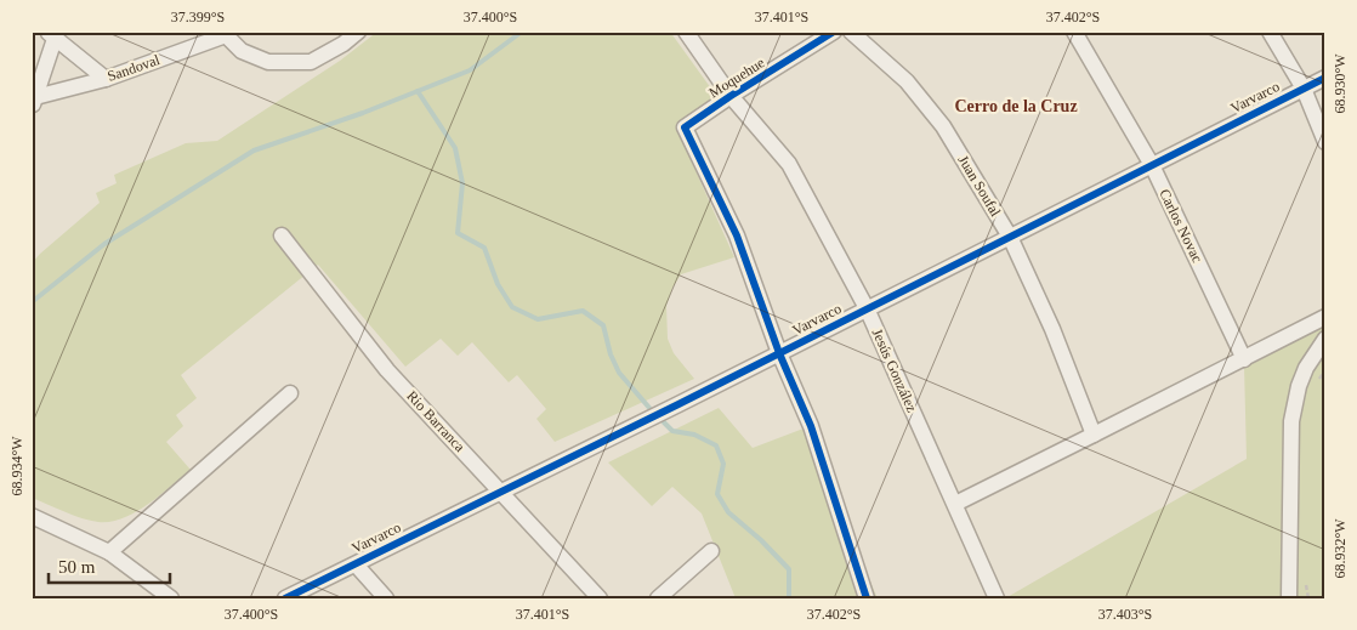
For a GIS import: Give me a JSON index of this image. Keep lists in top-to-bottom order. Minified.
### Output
{"streets":{"street":["Sandoval","Moquehue","Varvarco","Juan Soufal","Carlos Novac","Jesús González","Rio Barranca"]},"crossings":[["Moquehue","Varvarco"],["Moquehue","Jesús González"],["Varvarco","Juan Soufal"],["Varvarco","Carlos Novac"],["Varvarco","Jesús González"],["Varvarco","Rio Barranca"]],"districts":["Cerro de la Cruz"],"scale_bar":"50 m","coordinates":["37.399°S","37.400°S","37.401°S","37.402°S","68.930°W","68.934°W","68.932°W","37.403°S"]}
